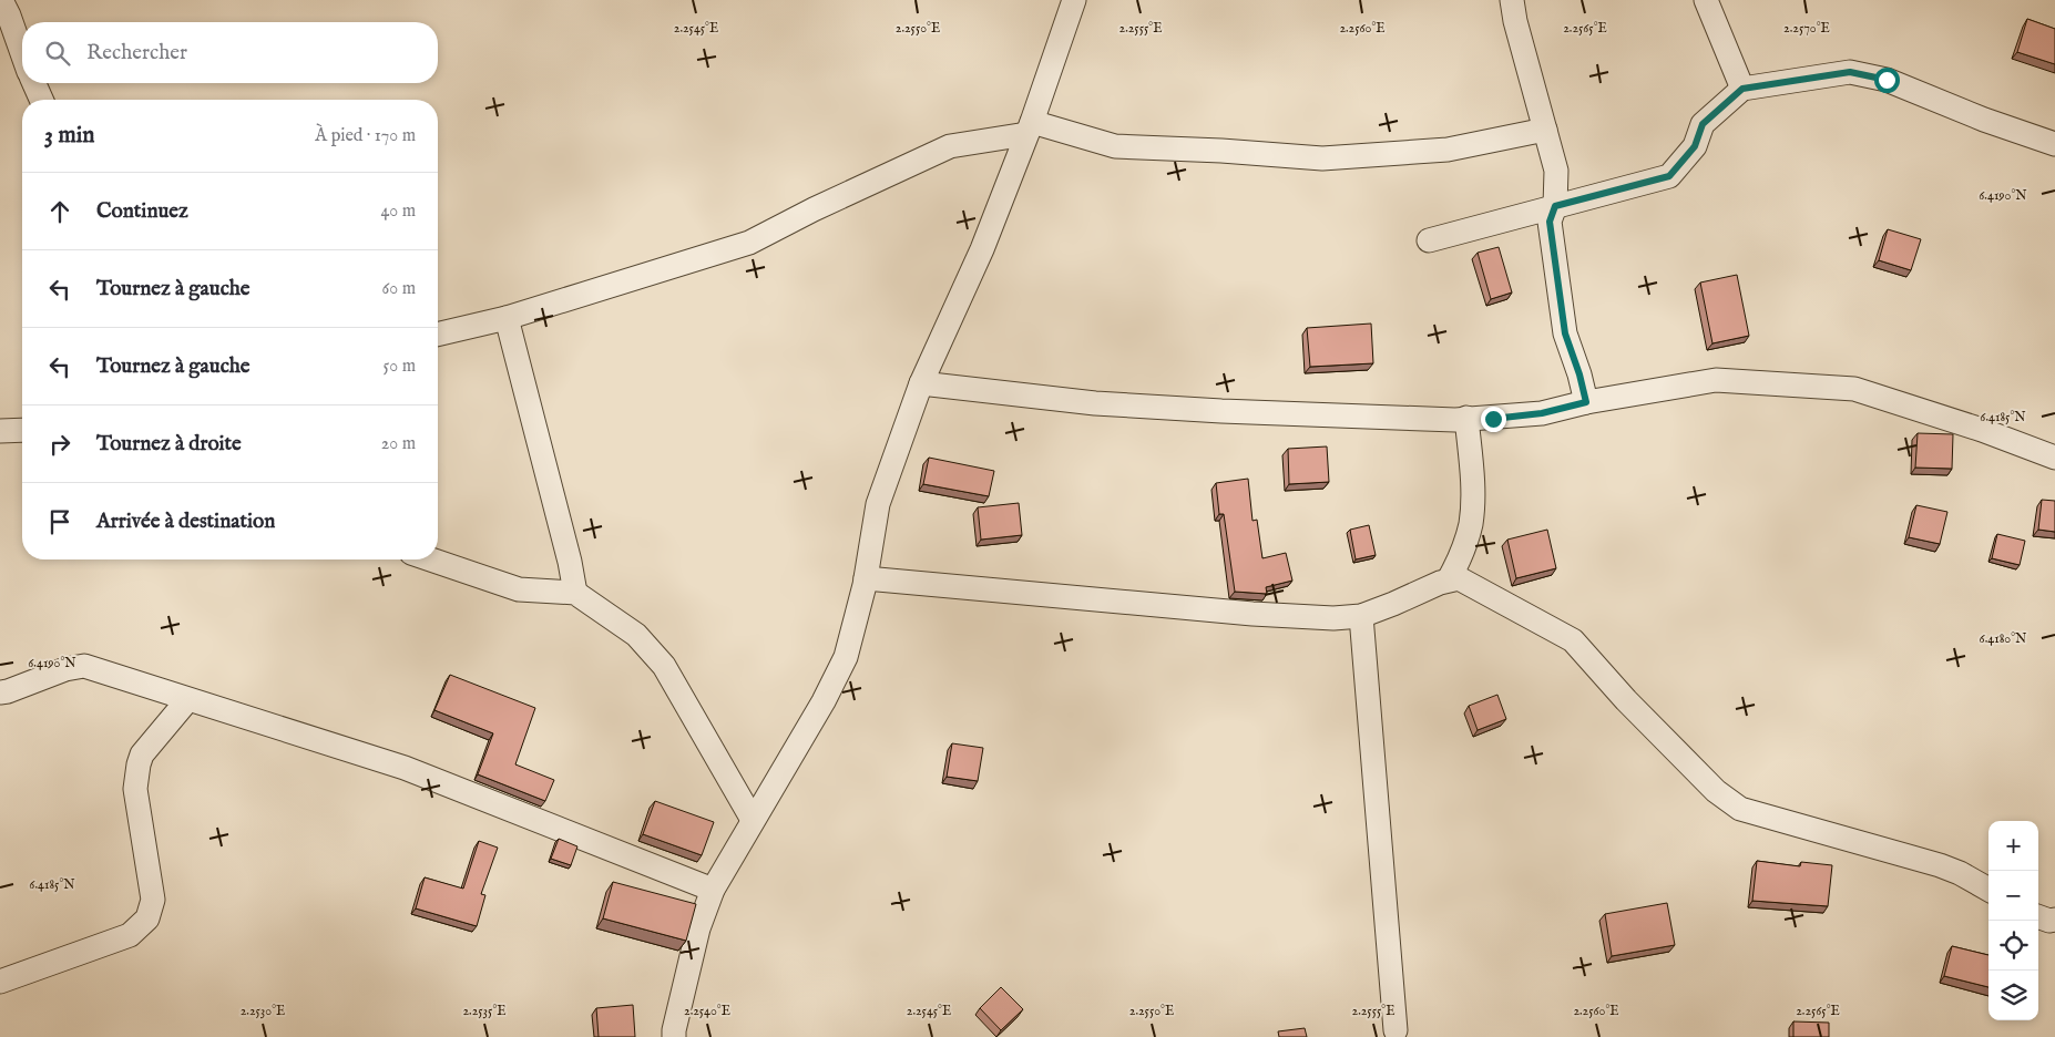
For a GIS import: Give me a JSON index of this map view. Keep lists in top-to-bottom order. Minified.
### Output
{"page":{"search":"Rechercher","heading":["3 min","À pied · 170 m"],"list":[["Continuez","40 m"],["Tournez à gauche","60 m"],["Tournez à gauche","50 m"],["Tournez à droite","20 m"],"Arrivée à destination"],"map_buttons":["+","−"]},"coordinates":["2.2545°E","2.2550°E","2.2555°E","2.2560°E","2.2565°E","2.2570°E","6.4190°N","6.4185°N","6.4180°N","2.2530°E","2.2535°E","2.2540°E"]}
